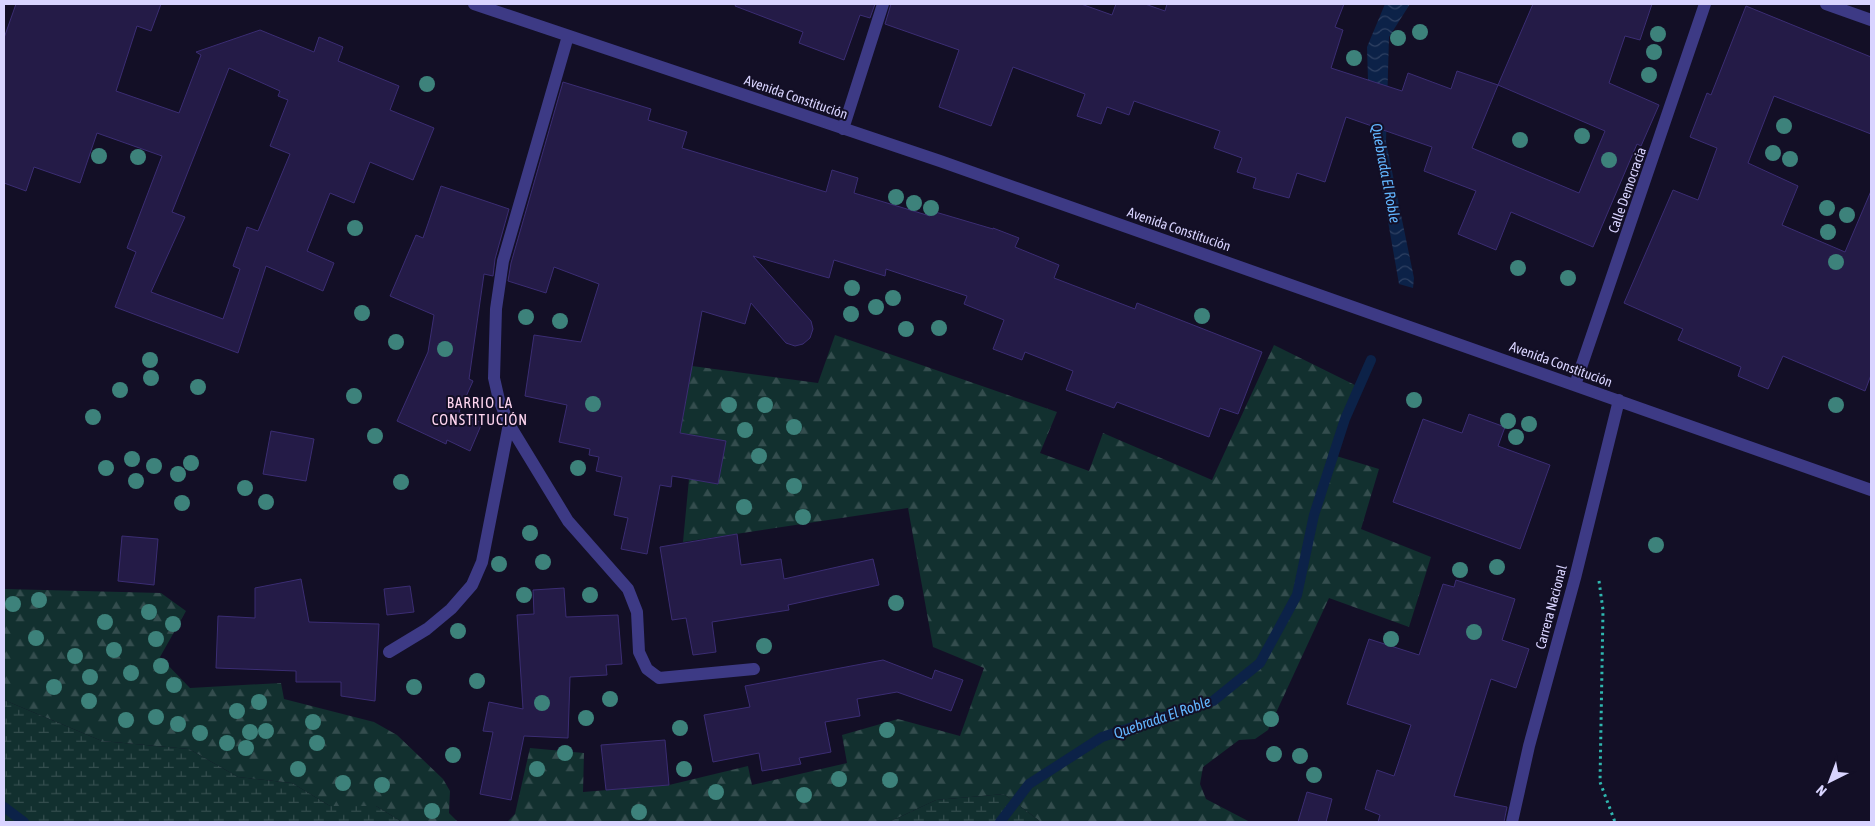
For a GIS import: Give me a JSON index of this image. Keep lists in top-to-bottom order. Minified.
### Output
{"streets":{"street":["Avenida Constitución","Calle Democracia","Carrera Nacional"]},"crossings":[["Avenida Constitución","Calle Democracia"],["Avenida Constitución","Carrera Nacional"]],"districts":["BARRIO LA CONSTITUCIÓN"],"water":["Quebrada El Roble"],"north":"bottom left"}
